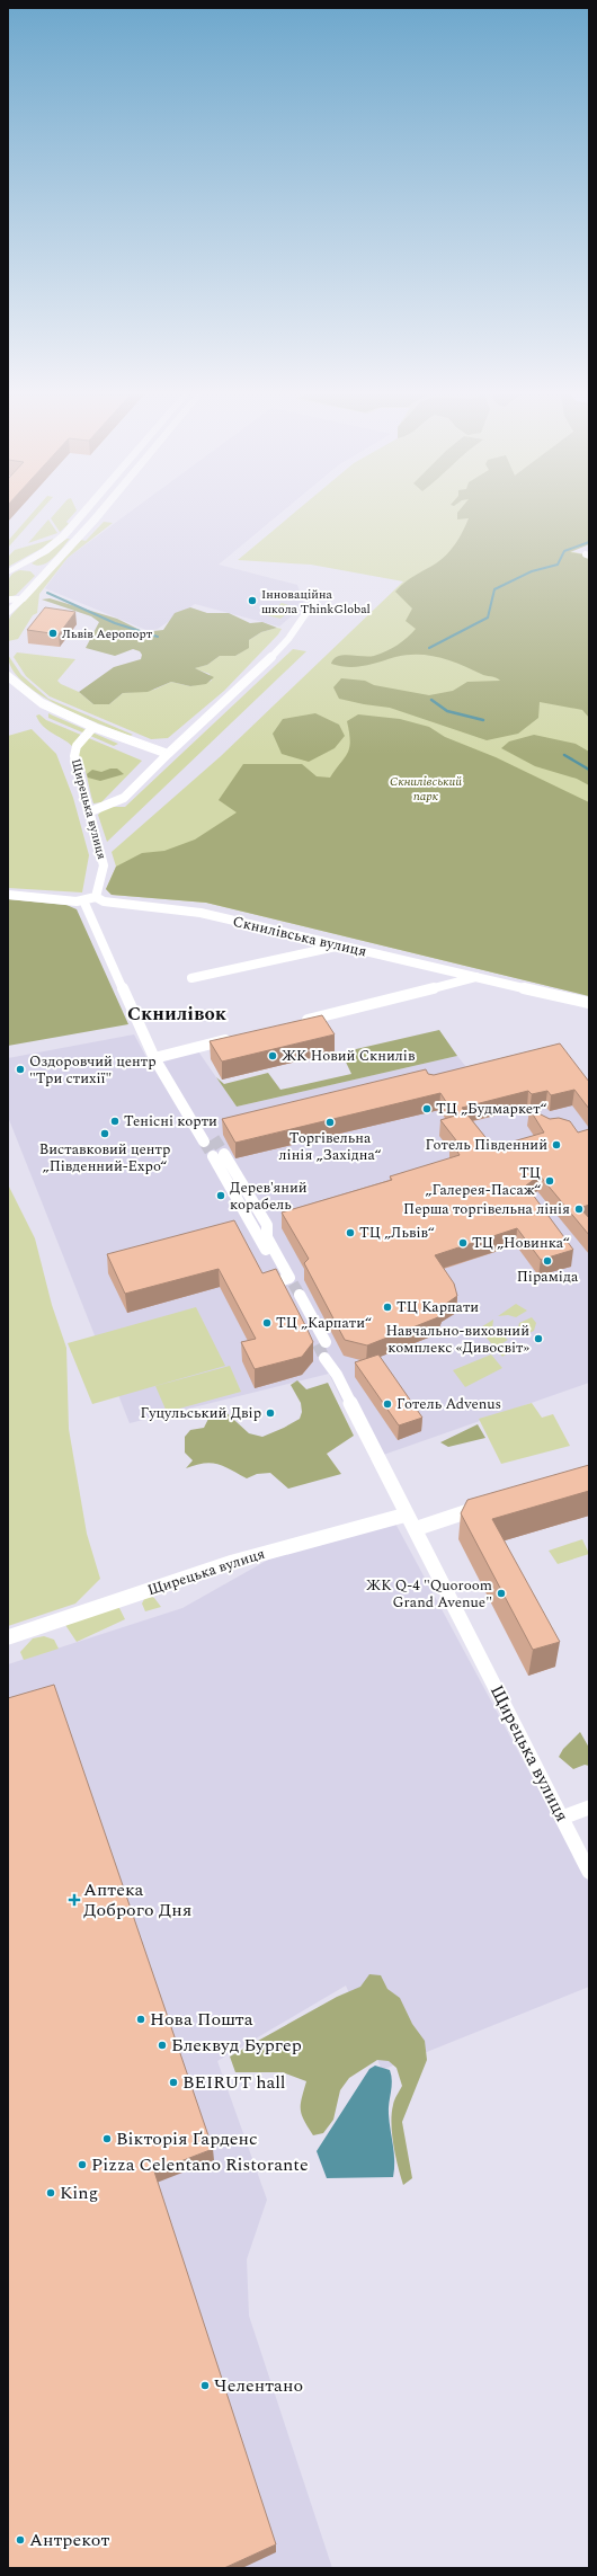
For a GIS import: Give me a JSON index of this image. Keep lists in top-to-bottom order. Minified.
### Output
{"streets":{"street":["Щирецька вулиця","Скнилівська вулиця"]},"crossings":[["Щирецька вулиця","Скнилівська вулиця"]],"districts":["Скнилівок"],"parks":["Скнилівський парк"],"places":{"other":["Інноваційна школа ThinkGlobal","Львів Аеропорт","ЖК Новий Скнилів","Оздоровчий центр \"Три стихії\"","ТЦ „Будмаркет“","Тенісні корти","Торгівельна лінія „Західна“","Виставковий центр „Південний-Expo“","Готель Південний","ТЦ „Галерея-Пасаж“","Дерев'яний корабель","Перша торгівельна лінія","ТЦ „Львів“","ТЦ „Новинка“","Піраміда","ТЦ Карпати","ТЦ „Карпати“","Навчально-виховний комплекс «Дивосвіт»","Готель Advenus","Гуцульський Двір","ЖК Q-4 \"Quoroom Grand Avenue\"","Нова Пошта","Блеквуд Бургер","BEIRUT hall","Вікторія Ґарденс","Pizza Celentano Ristorante","King","Челентано","Антрекот"],"health":["Аптека Доброго Дня"]}}
